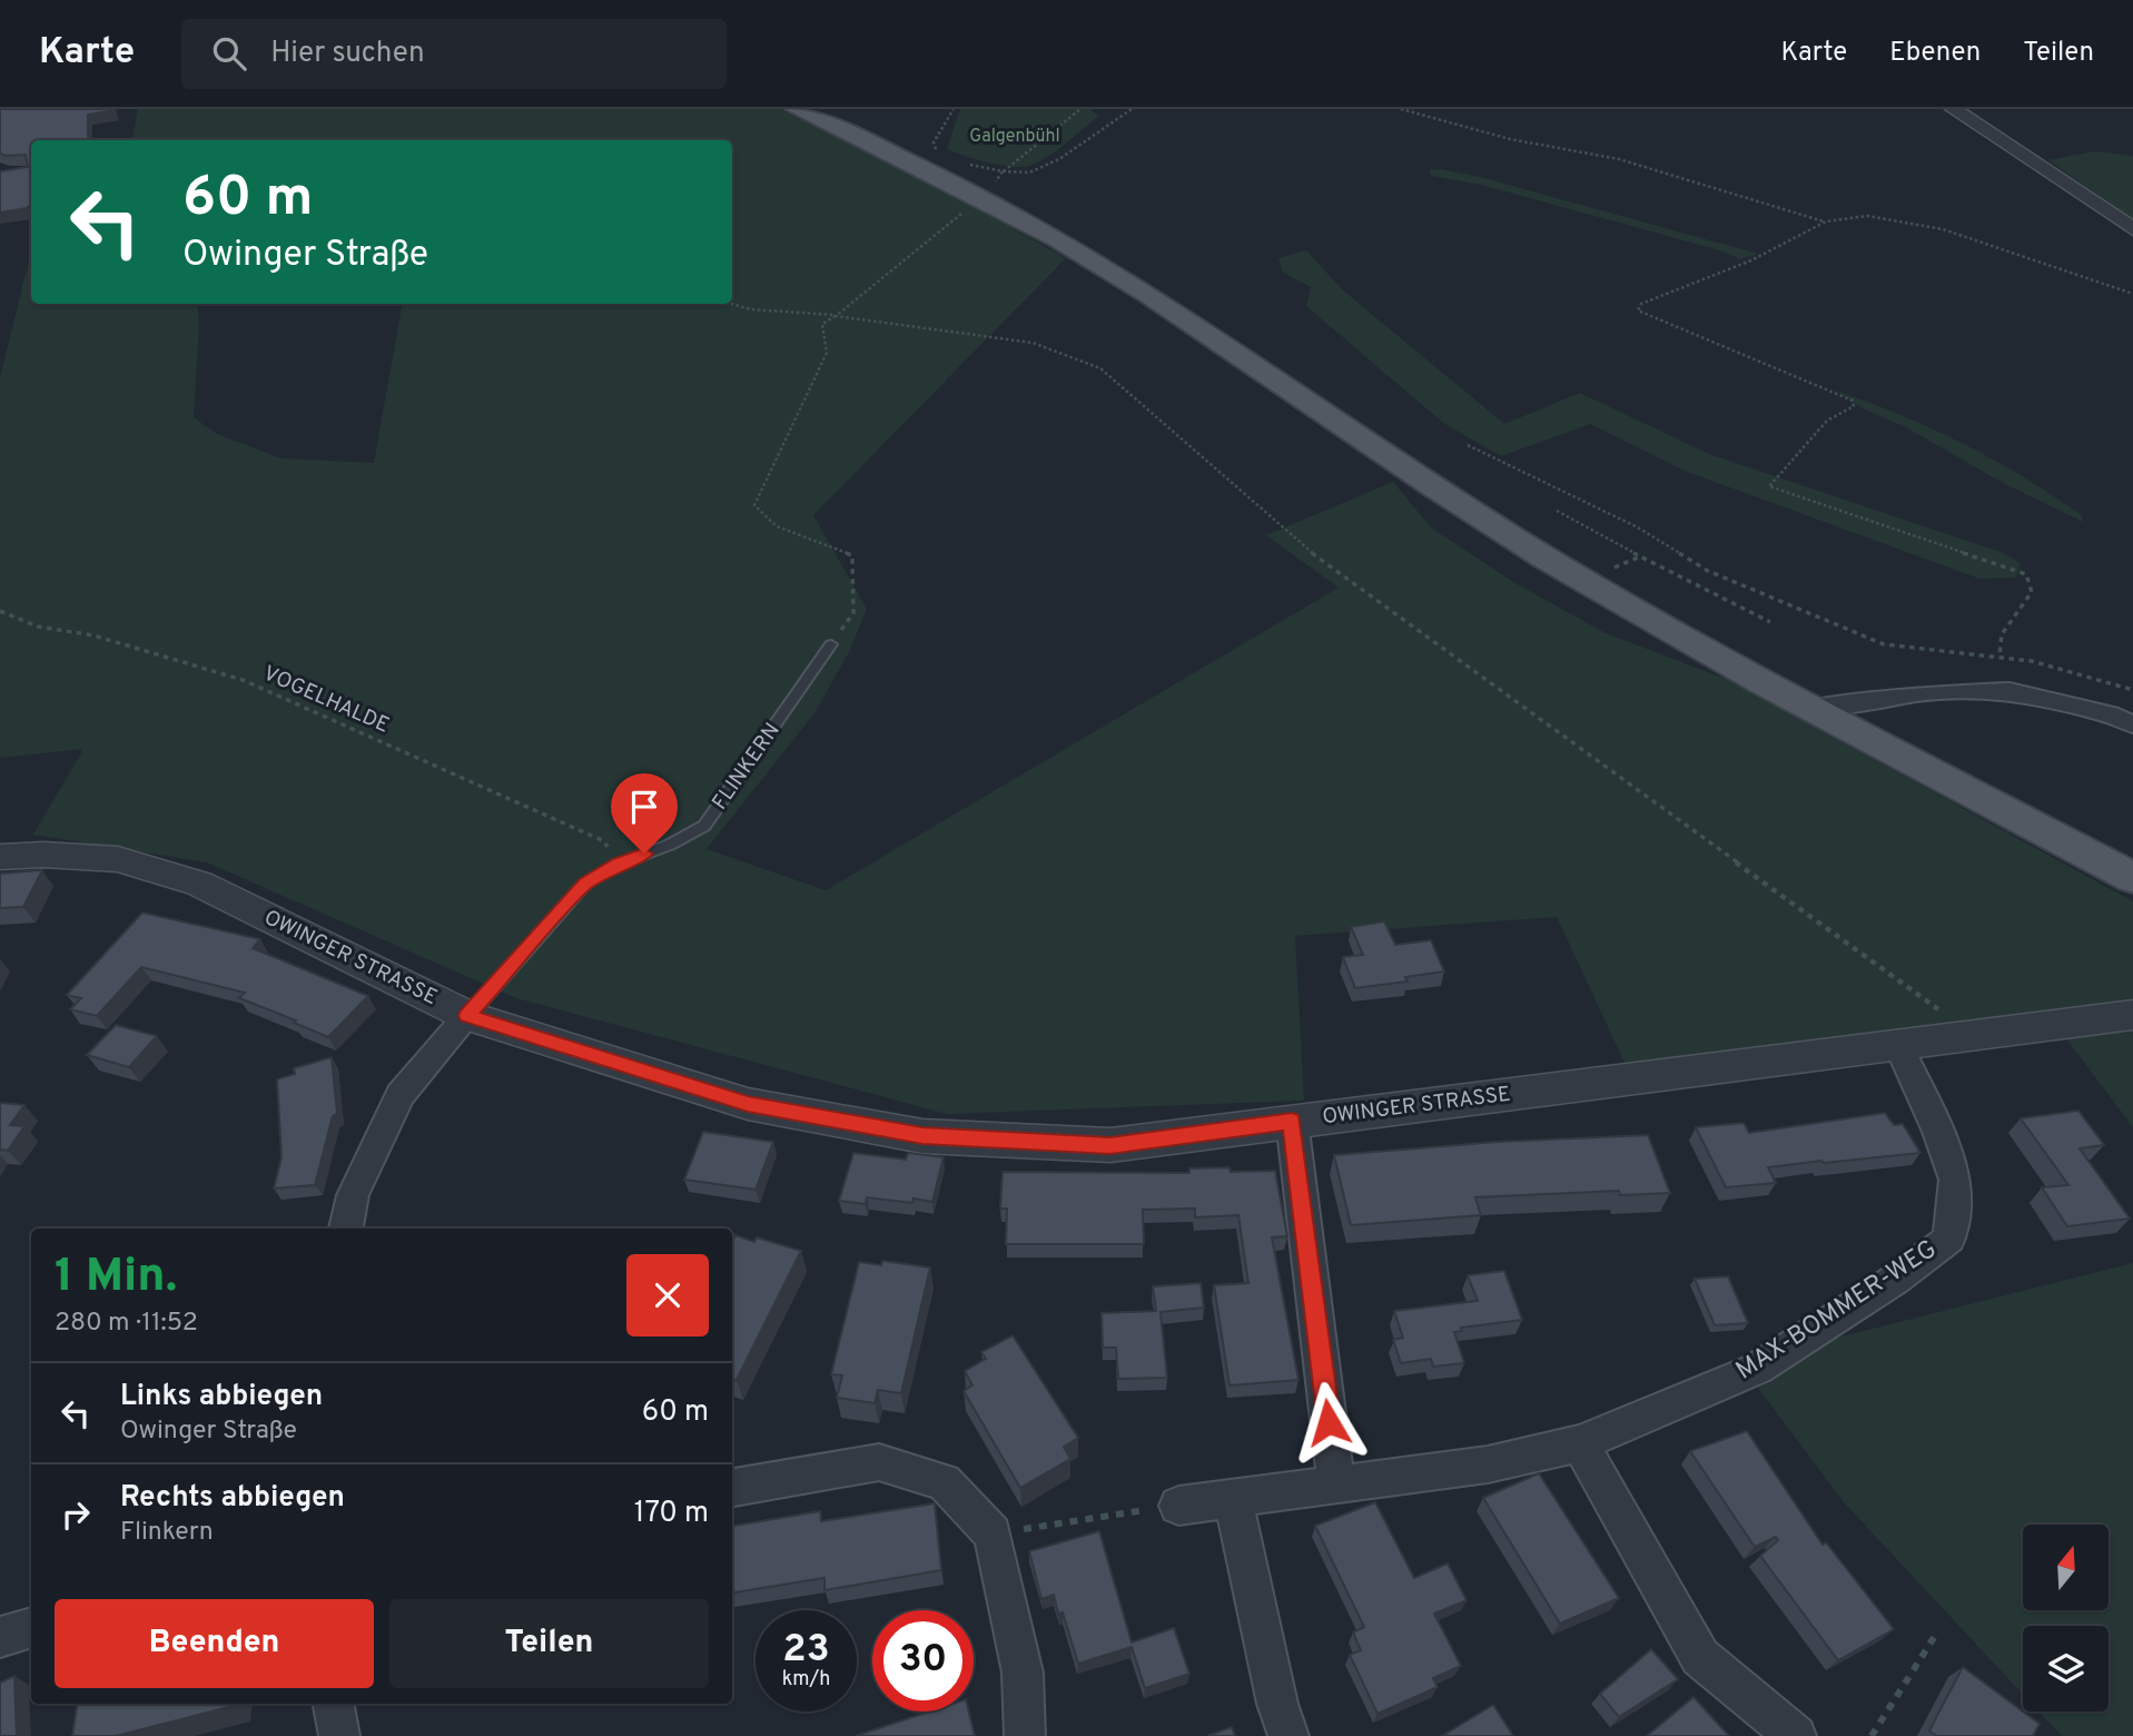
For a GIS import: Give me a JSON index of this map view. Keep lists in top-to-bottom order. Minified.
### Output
{"streets":{"street":["OWINGER STRASSE","MAX-BOMMER-WEG"],"lane":["FLINKERN"],"path":["VOGELHALDE"]},"crossings":[["VOGELHALDE","FLINKERN"],["FLINKERN","OWINGER STRASSE"],["OWINGER STRASSE","MAX-BOMMER-WEG"]],"parks":["Galgenbühl"],"north":"top","page":{"header":"Karte","search":"Hier suchen","nav":["Karte","Ebenen","Teilen"],"turn":["60 m","Owinger Straße"],"heading":["1 Min.","280 m · 11:52"],"list":[{"name":"Links abbiegen","note":"Owinger Straße","value":"60 m"},{"name":"Rechts abbiegen","note":"Flinkern","value":"170 m"}],"buttons":["Beenden","Teilen"],"speed":"23 km/h","limit":"30"}}
